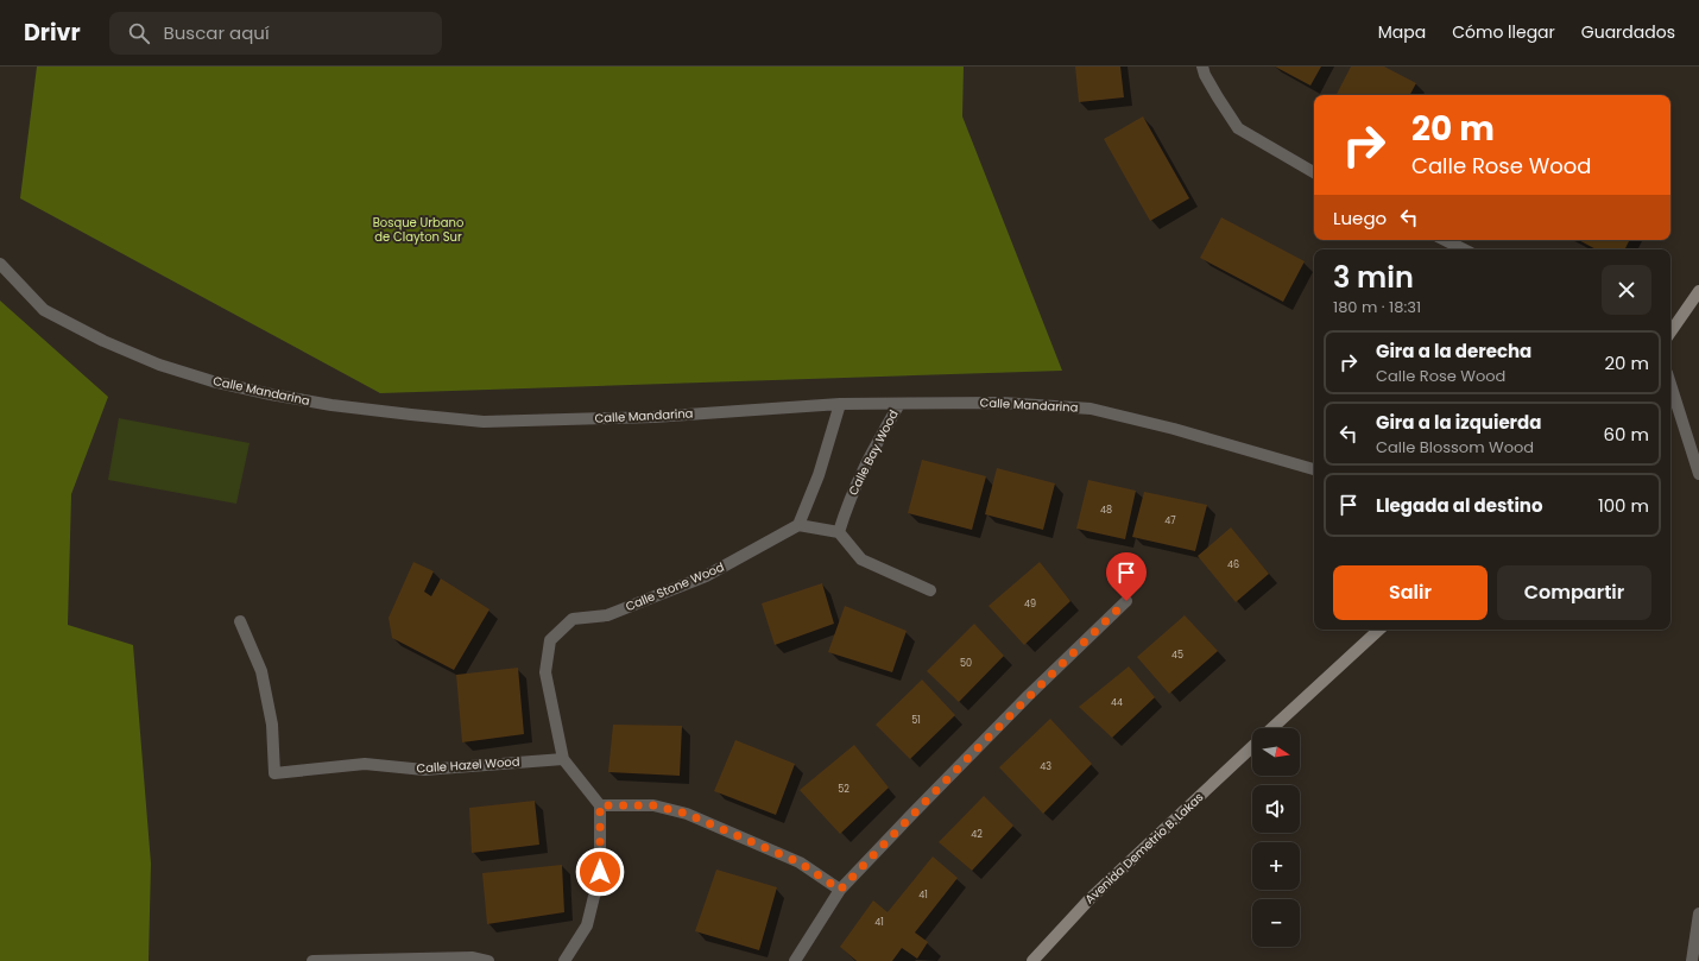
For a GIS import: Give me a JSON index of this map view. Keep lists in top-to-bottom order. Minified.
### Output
{"streets":{"street":["Calle Mandarina","Calle Bay Wood","Calle Stone Wood","Calle Hazel Wood","Avenida Demetrio B. Lakas"]},"crossings":[["Calle Mandarina","Calle Bay Wood"],["Calle Stone Wood","Calle Hazel Wood"]],"parks":["Bosque Urbano de Clayton Sur"],"house_numbers":["48","47","46","49","45","50","44","51","43","52","42","41","41"],"north":"right","page":{"header":"Drivr","search":"Buscar aquí","nav":["Mapa","Cómo llegar","Guardados"],"turn":["20 m","Calle Rose Wood"],"then":"Luego","heading":["3 min","180 m · 18:31"],"list":[{"name":"Gira a la derecha","note":"Calle Rose Wood","value":"20 m"},{"name":"Gira a la izquierda","note":"Calle Blossom Wood","value":"60 m"},{"name":"Llegada al destino","value":"100 m"}],"buttons":["Salir","Compartir"],"map_buttons":["+","−"]}}
